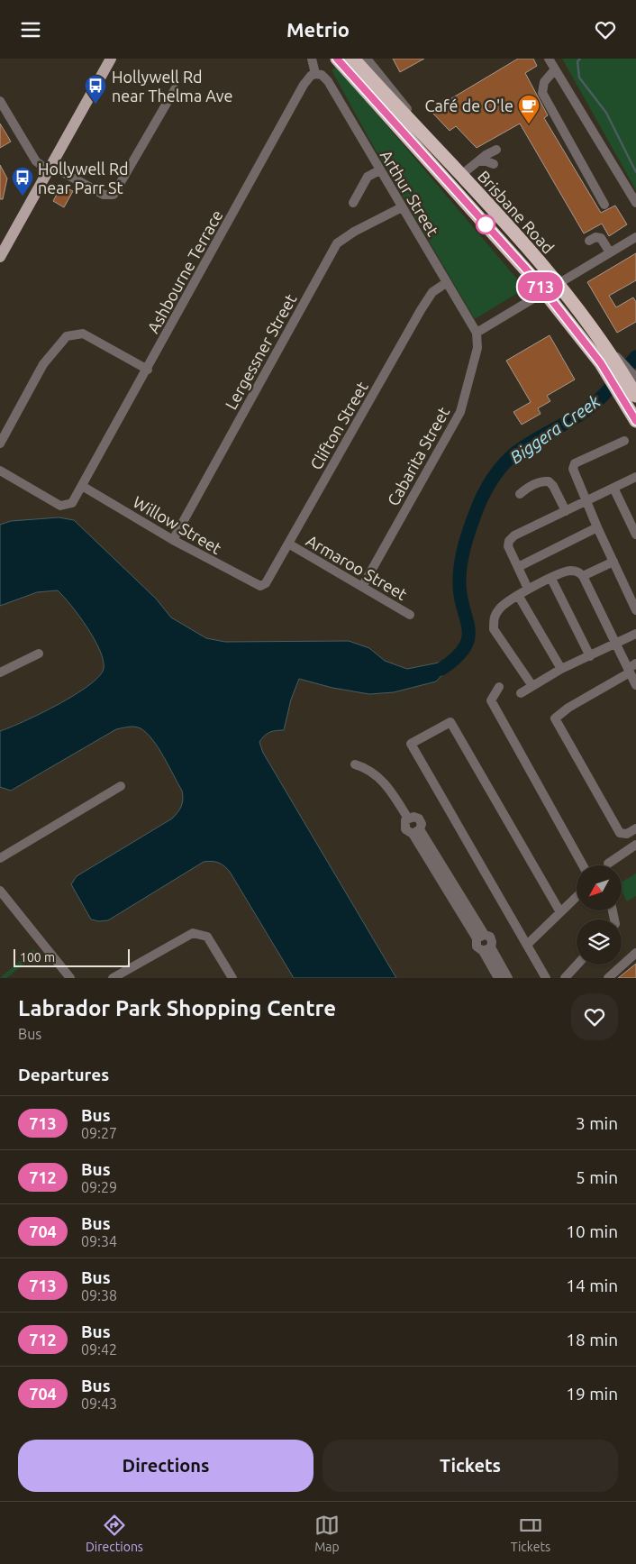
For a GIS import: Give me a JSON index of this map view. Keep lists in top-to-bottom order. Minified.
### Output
{"streets":{"highway":["Brisbane Road"],"street":["Arthur Street","Ashbourne Terrace","Lergessner Street","Clifton Street","Cabarita Street","Willow Street","Armaroo Street"]},"crossings":[["Arthur Street","Ashbourne Terrace"],["Arthur Street","Lergessner Street"],["Arthur Street","Clifton Street"],["Arthur Street","Cabarita Street"],["Ashbourne Terrace","Willow Street"],["Lergessner Street","Willow Street"],["Clifton Street","Willow Street"],["Clifton Street","Armaroo Street"],["Cabarita Street","Armaroo Street"]],"water":["Biggera Creek"],"places":{"bus stop":["Hollywell Rd near Thelma Ave","Hollywell Rd near Parr St"],"cafe":["Café de O'le"]},"lines":["bus line 713"],"scale_bar":"100 m","north":"bottom left","page":{"header":"Metrio","on_map":"713","scale":"100 m","heading":[["Labrador Park Shopping Centre","Bus"],"Departures"],"list":[{"mark":"713","name":"Bus","note":"09:27","value":"3 min"},{"mark":"712","name":"Bus","note":"09:29","value":"5 min"},{"mark":"704","name":"Bus","note":"09:34","value":"10 min"},{"mark":"713","name":"Bus","note":"09:38","value":"14 min"},{"mark":"712","name":"Bus","note":"09:42","value":"18 min"},{"mark":"704","name":"Bus","note":"09:43","value":"19 min"}],"buttons":["Directions","Tickets"],"tabs":["Directions","Map","Tickets"]}}
